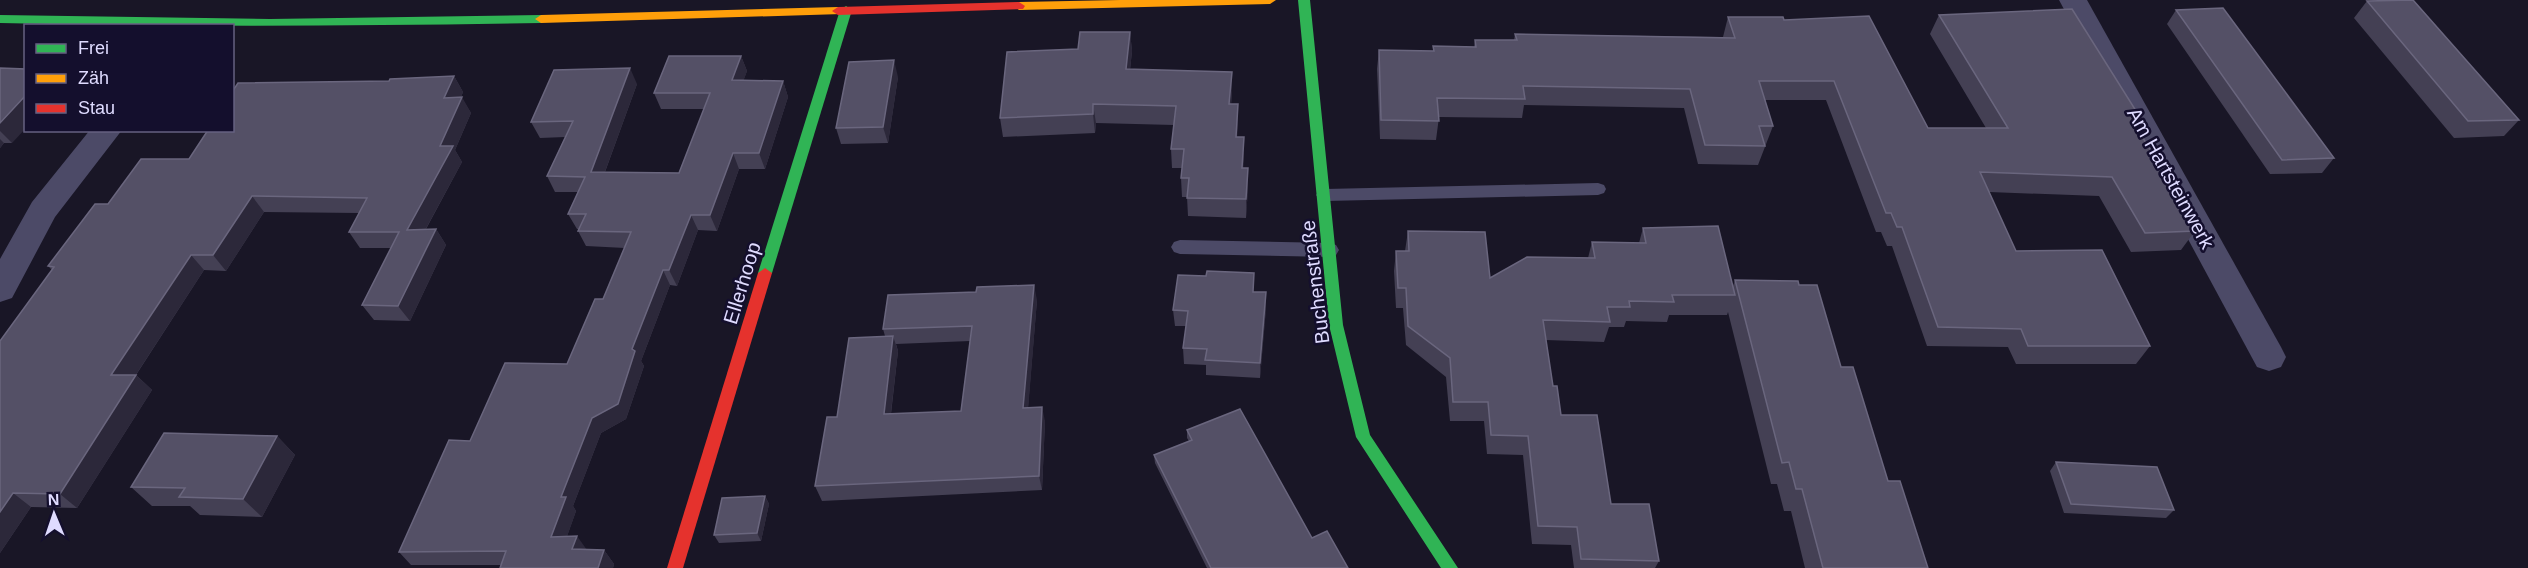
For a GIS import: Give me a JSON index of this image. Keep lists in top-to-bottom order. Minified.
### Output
{"streets":{"street":["Am Hartsteinwerk","Buchenstraße","Ellerhoop"]},"legend":["Frei","Zäh","Stau"],"north":"top"}
